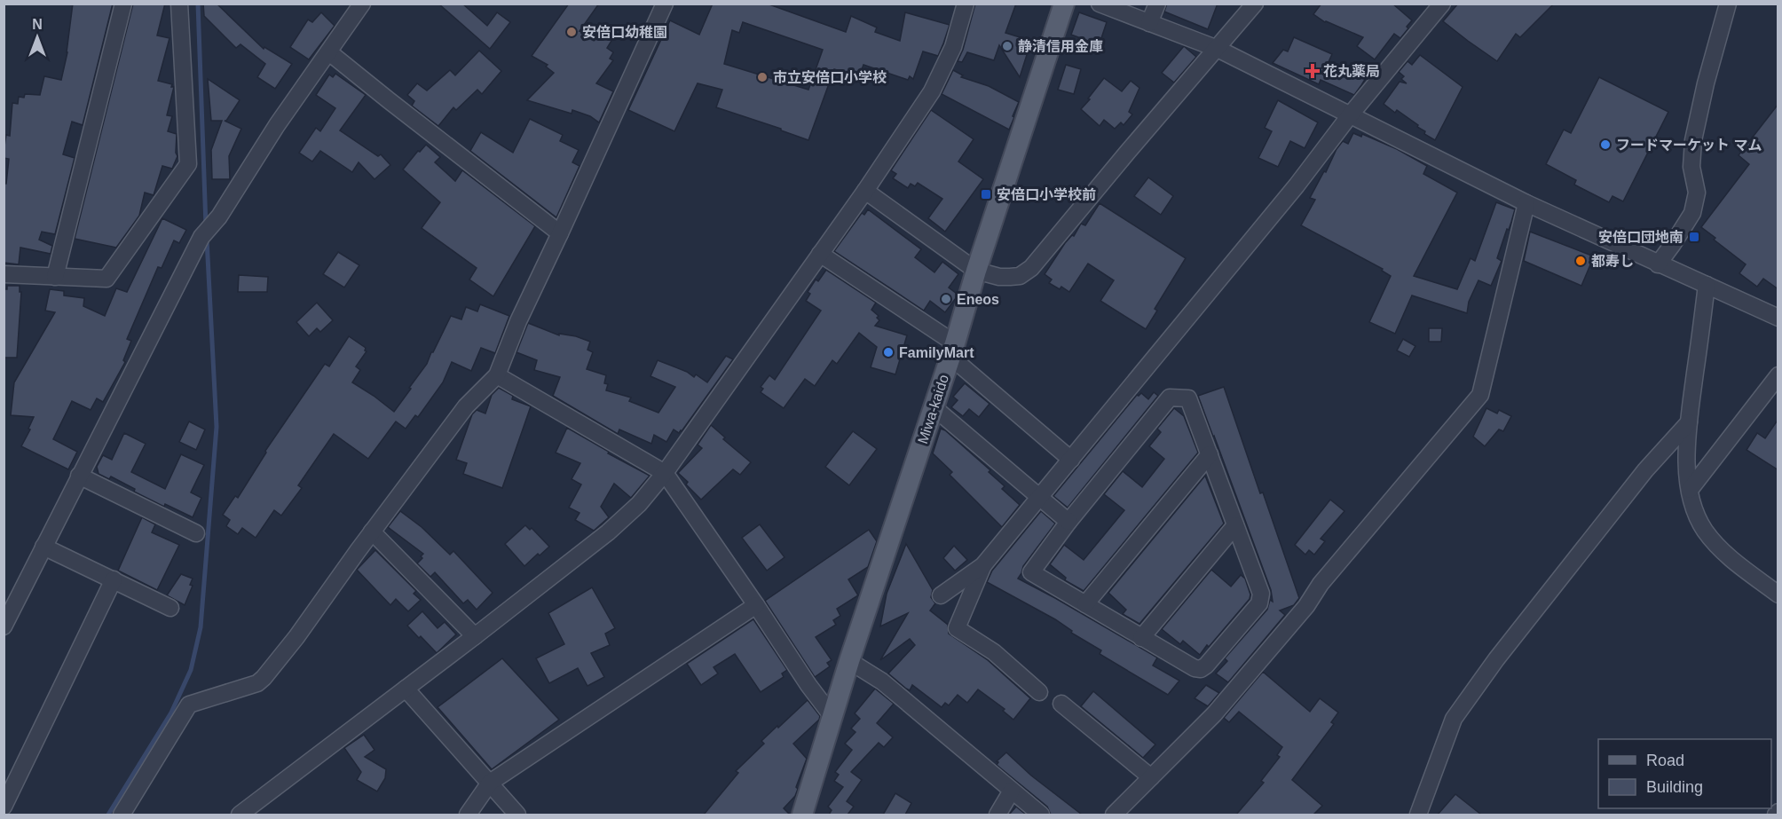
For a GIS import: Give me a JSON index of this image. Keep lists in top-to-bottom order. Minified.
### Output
{"streets":{"main road":["Miwa-kaido"]},"places":{"other":["安倍口幼稚園","静清信用金庫","市立安倍口小学校","フードマーケット マム","都寿し","Eneos","FamilyMart"],"health":["花丸薬局"],"transit":["安倍口小学校前","安倍口団地南"]},"legend":["Road","Building"],"north":"top"}
